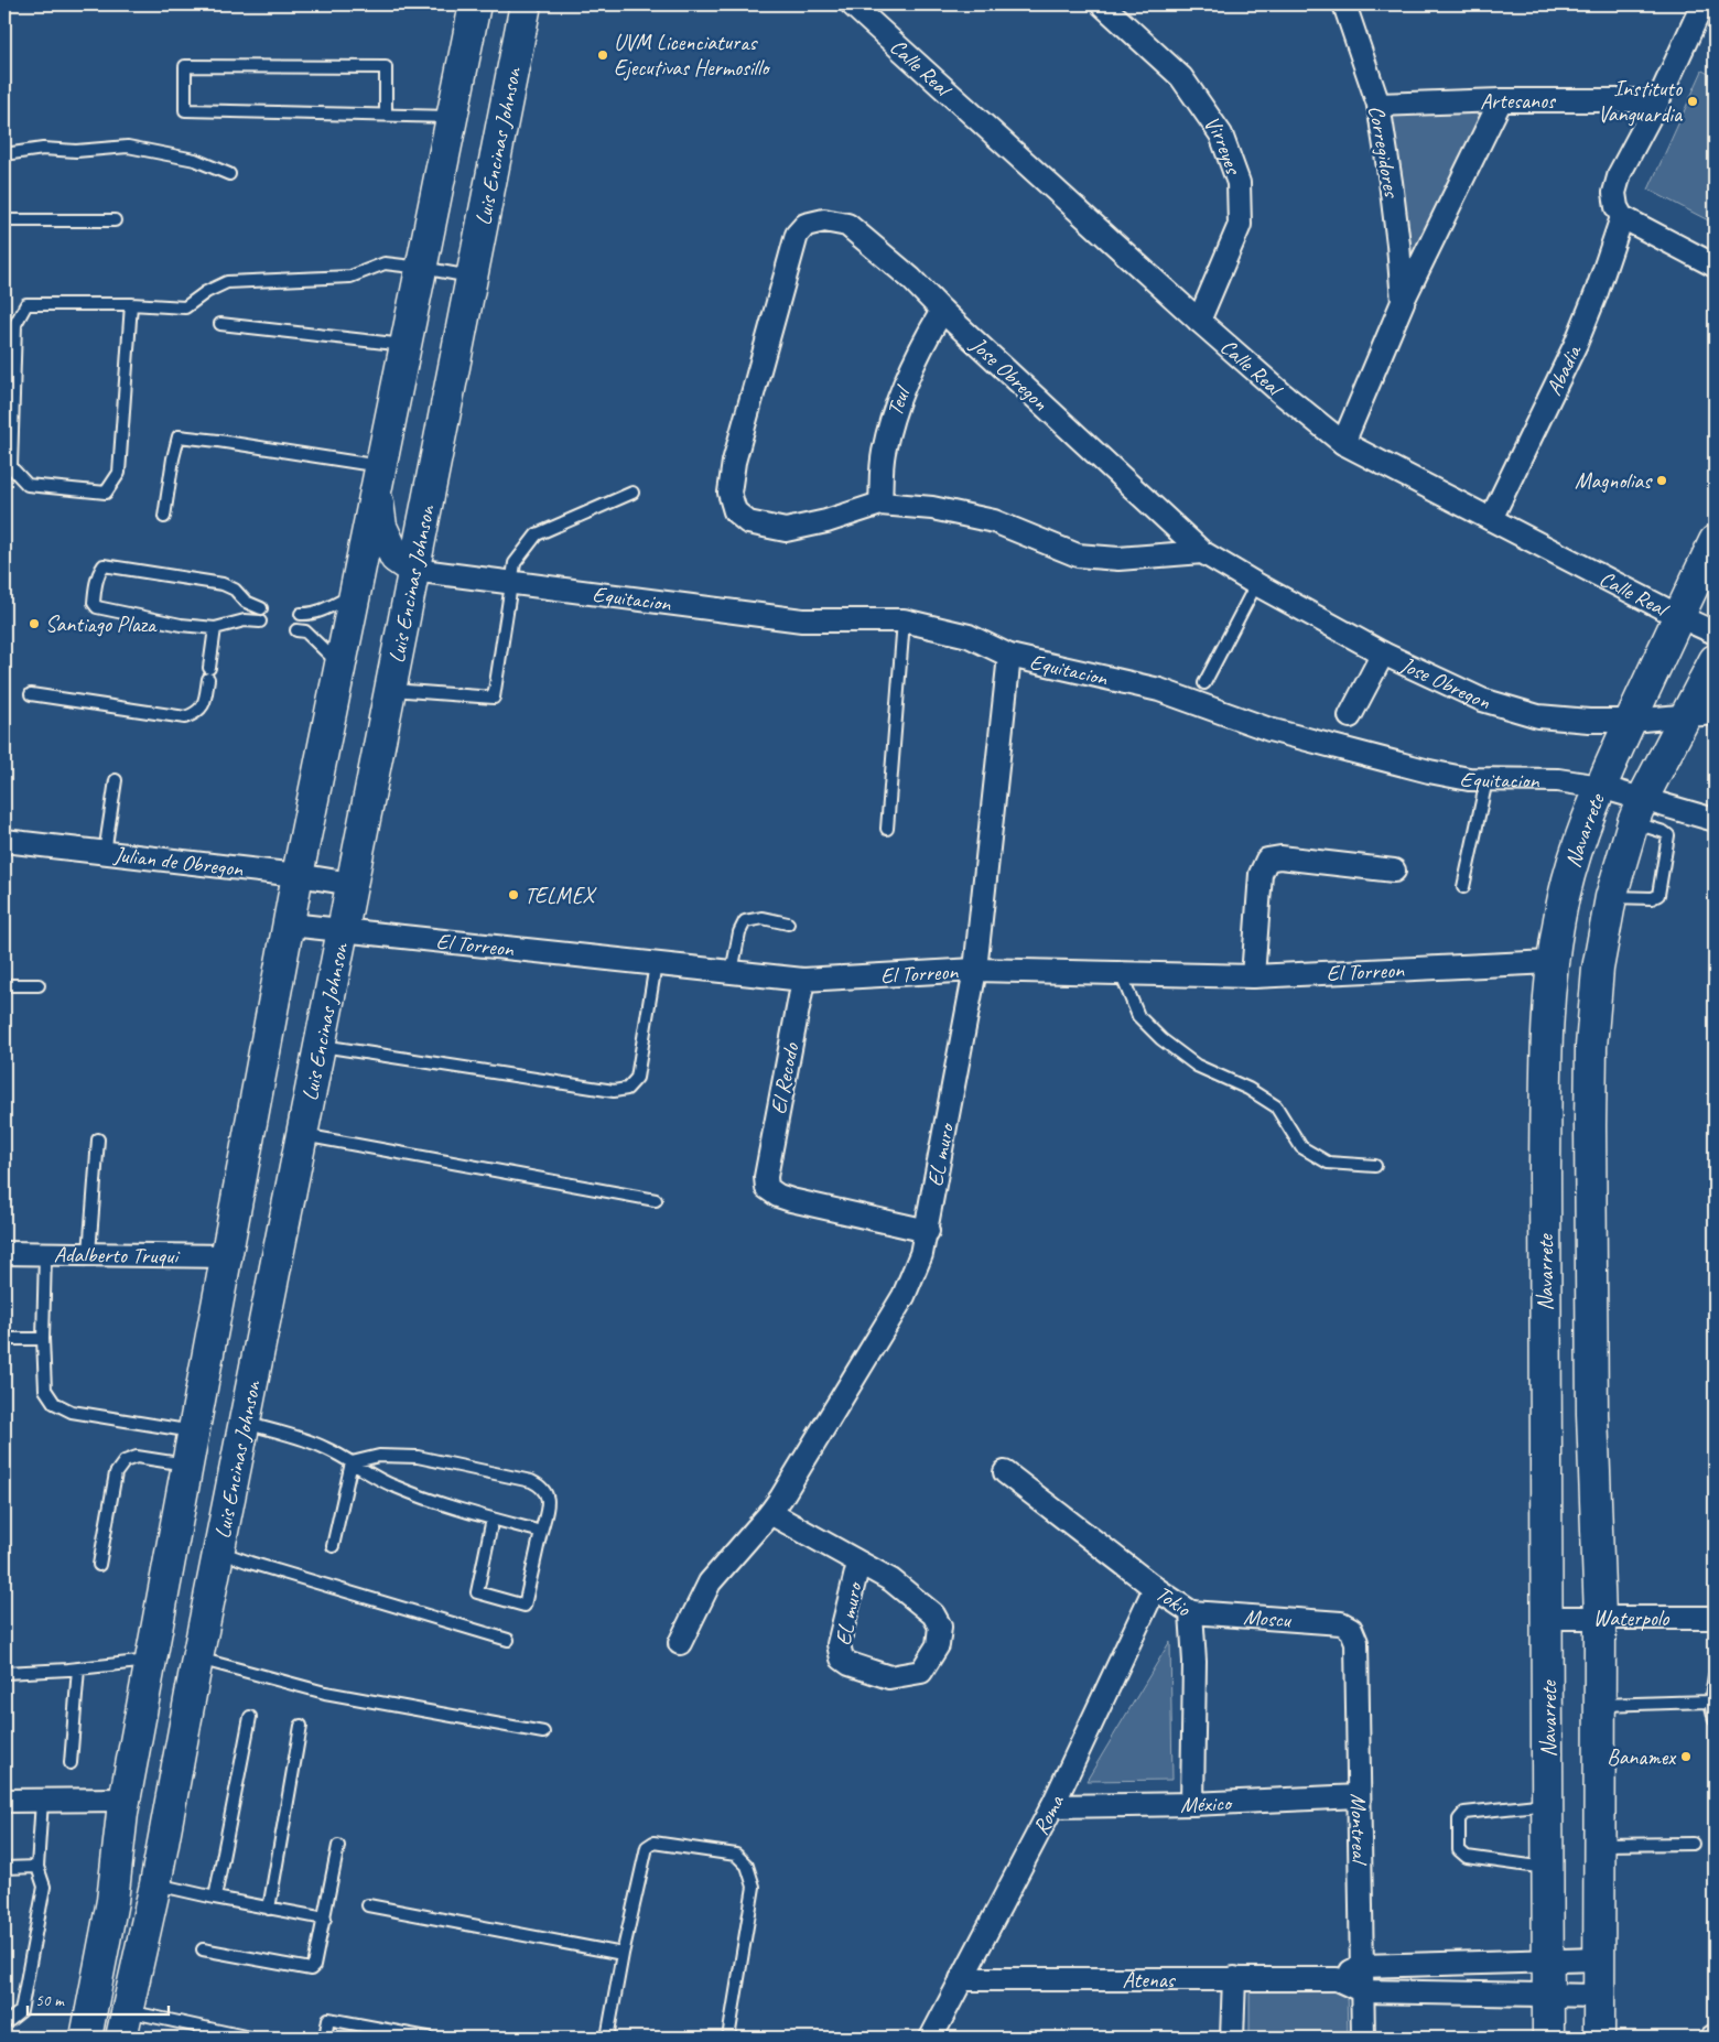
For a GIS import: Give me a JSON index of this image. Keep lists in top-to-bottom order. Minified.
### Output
{"streets":{"main road":["Luis Encinas Johnson","Navarrete"],"street":["Calle Real","Artesanos","Virreyes","Corregidores","Abadia","Jose Obregon","Teul","Equitacion","Julian de Obregon","El Torreon","El Recodo","EL muro","Adalberto Truqui","Tokio","Moscu","Waterpolo","México","Roma","Montreal","Atenas"]},"crossings":[["Calle Real","Virreyes"],["Calle Real","Corregidores"],["Calle Real","Abadia"],["Calle Real","Navarrete"],["Artesanos","Corregidores"],["Luis Encinas Johnson","Equitacion"],["Luis Encinas Johnson","Julian de Obregon"],["Luis Encinas Johnson","El Torreon"],["Jose Obregon","Teul"],["Jose Obregon","Navarrete"],["Equitacion","Navarrete"],["Equitacion","EL muro"],["Navarrete","El Torreon"],["Navarrete","Waterpolo"],["Navarrete","Atenas"],["El Torreon","El Recodo"],["El Torreon","EL muro"],["El Recodo","EL muro"],["Tokio","Moscu"],["Tokio","México"],["Tokio","Roma"],["Moscu","Montreal"],["México","Roma"],["México","Montreal"],["Roma","Atenas"],["Montreal","Atenas"]],"places":["UVM Licenciaturas Ejecutivas Hermosillo","Instituto Vanguardia","Magnolias","Santiago Plaza","TELMEX","Banamex"],"scale_bar":"50 m"}
